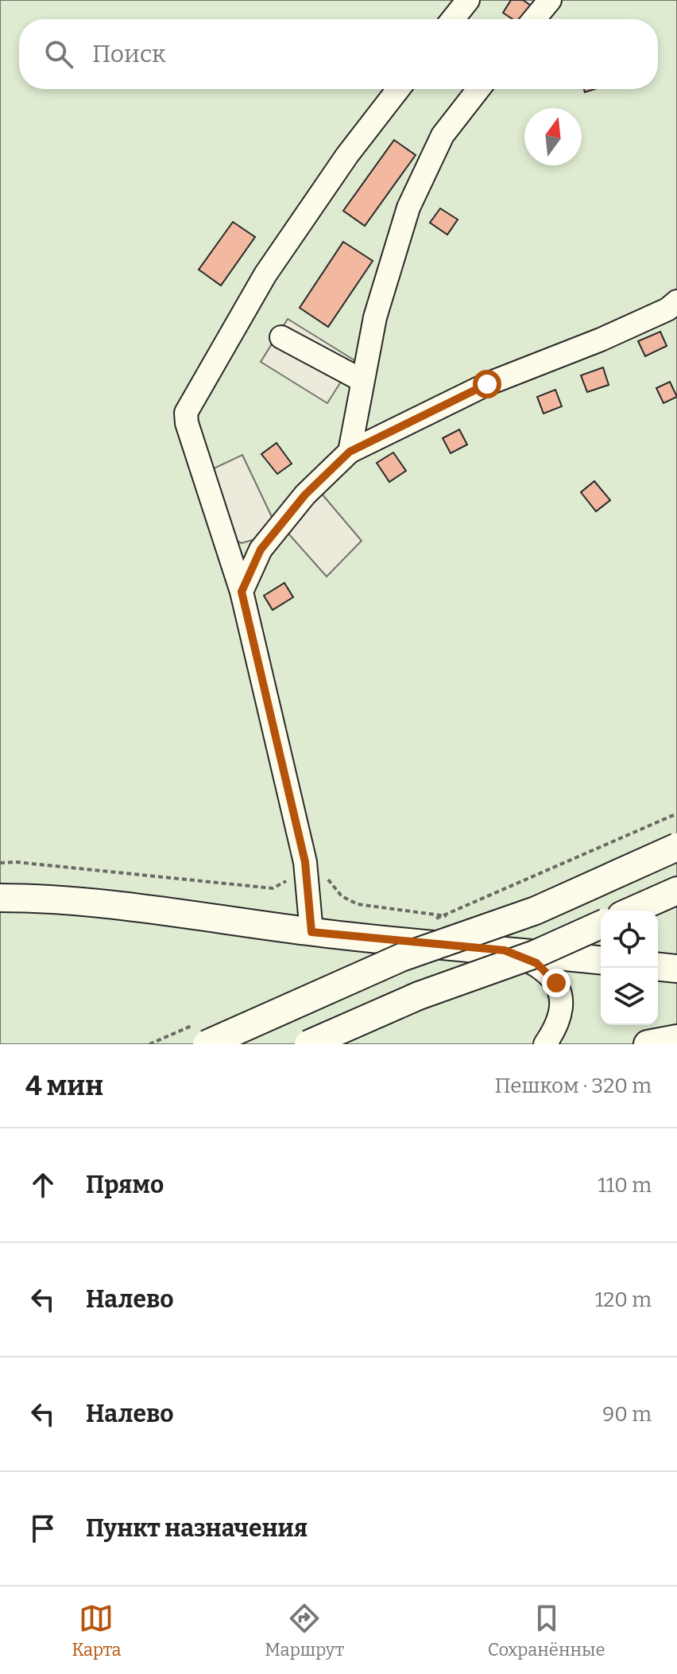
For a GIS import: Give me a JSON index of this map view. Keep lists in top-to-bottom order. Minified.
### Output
{"north":"top","page":{"search":"Поиск","heading":["4 мин","Пешком · 320 m"],"list":[["Прямо","110 m"],["Налево","120 m"],["Налево","90 m"],"Пункт назначения"],"nav":["Карта","Маршрут","Сохранённые"]}}
